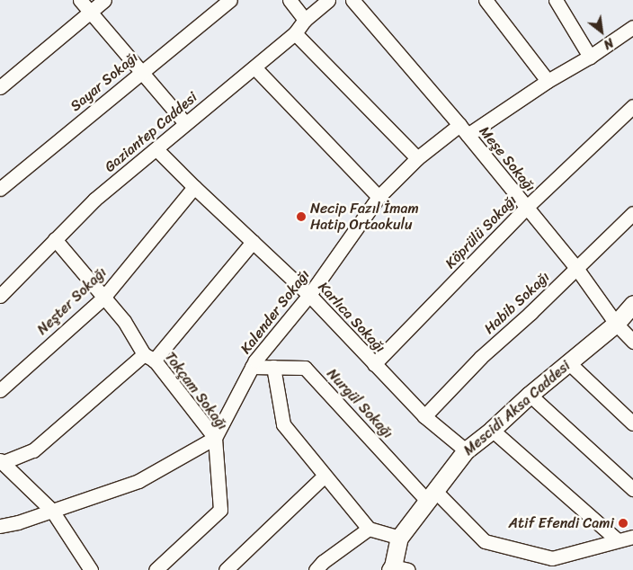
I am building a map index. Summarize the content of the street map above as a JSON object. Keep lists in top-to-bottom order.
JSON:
{
  "streets": {
    "street": [
      "Sayar Sokağı",
      "Gaziantep Caddesi",
      "Meşe Sokağı",
      "Köprülü Sokağı",
      "Neşter Sokağı",
      "Habib Sokağı",
      "Kalender Sokağı",
      "Karlıca Sokağı",
      "Tokçam Sokağı",
      "Nurgül Sokağı",
      "Mescidi Aksa Caddesi"
    ]
  },
  "crossings": [
    ["Gaziantep Caddesi", "Karlıca Sokağı"],
    ["Gaziantep Caddesi", "Tokçam Sokağı"],
    ["Meşe Sokağı", "Köprülü Sokağı"],
    ["Meşe Sokağı", "Habib Sokağı"],
    ["Meşe Sokağı", "Kalender Sokağı"],
    ["Meşe Sokağı", "Mescidi Aksa Caddesi"],
    ["Köprülü Sokağı", "Karlıca Sokağı"],
    ["Neşter Sokağı", "Karlıca Sokağı"],
    ["Neşter Sokağı", "Tokçam Sokağı"],
    ["Habib Sokağı", "Karlıca Sokağı"],
    ["Kalender Sokağı", "Karlıca Sokağı"],
    ["Kalender Sokağı", "Tokçam Sokağı"],
    ["Kalender Sokağı", "Nurgül Sokağı"],
    ["Karlıca Sokağı", "Mescidi Aksa Caddesi"],
    ["Nurgül Sokağı", "Mescidi Aksa Caddesi"]
  ],
  "places": ["Necip Fazıl İmam Hatip Ortaokulu", "Atif Efendi Cami"],
  "north": "bottom right"
}
